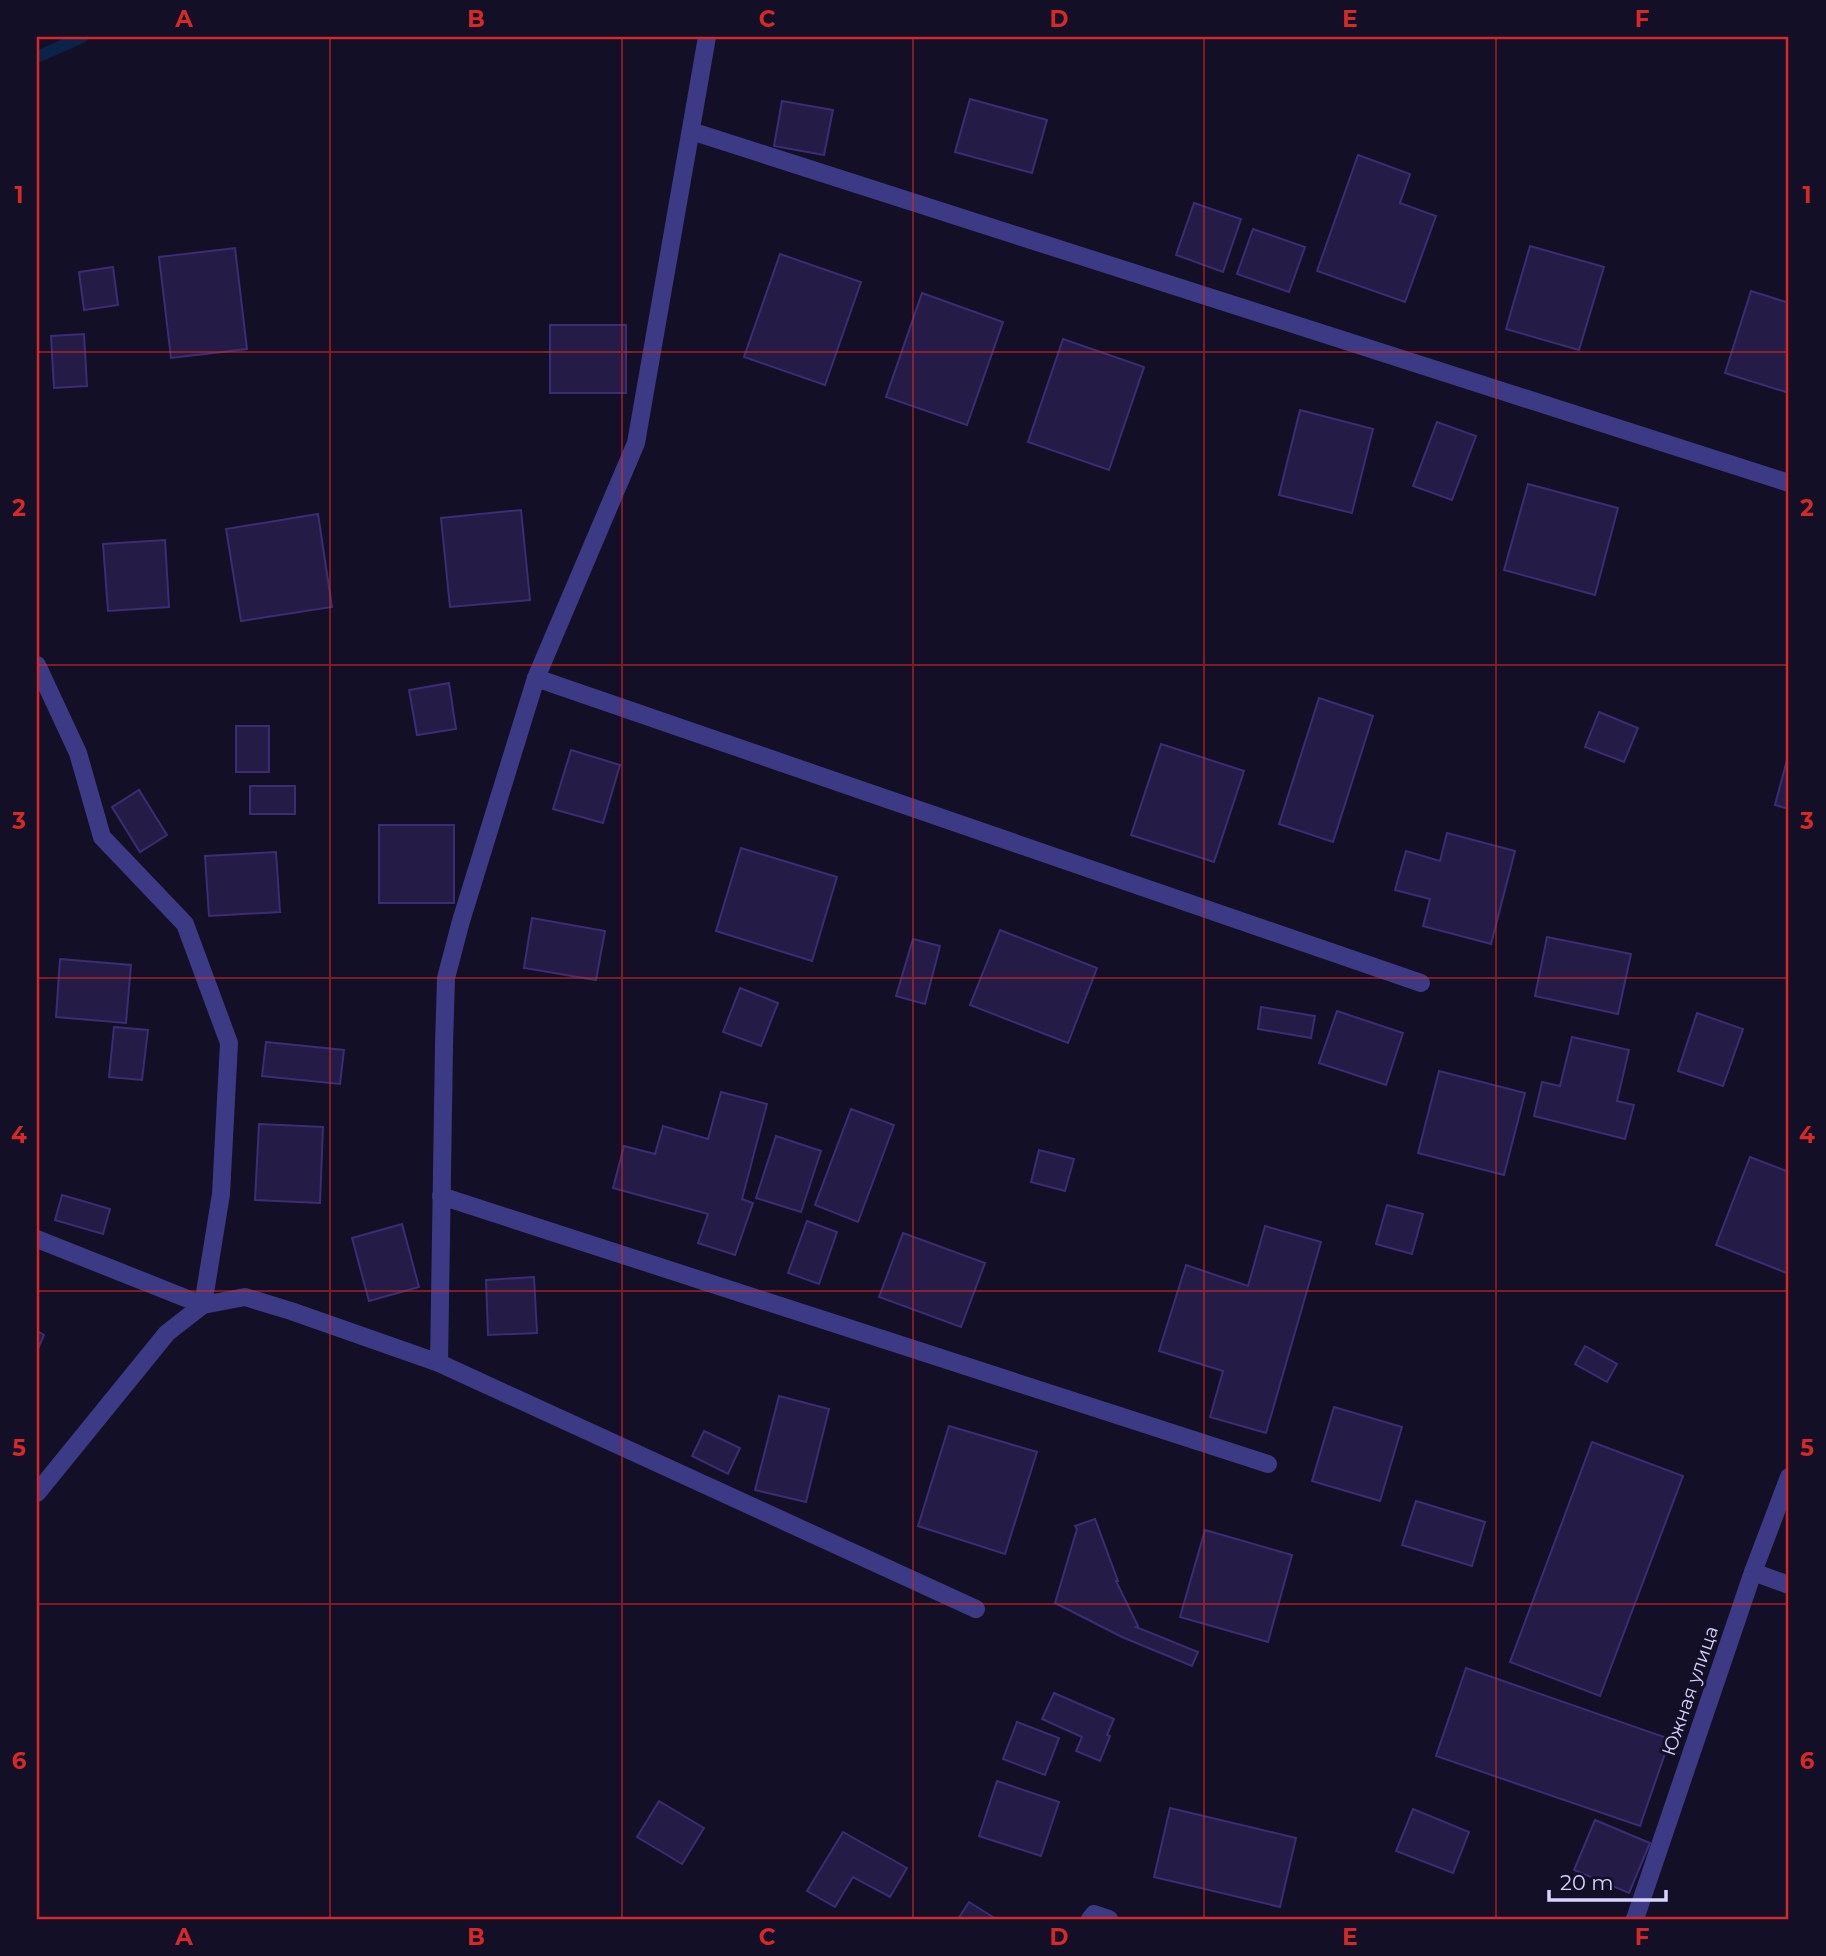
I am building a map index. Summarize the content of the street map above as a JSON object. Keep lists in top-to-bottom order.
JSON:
{
  "streets": {
    "street": ["Южная улица"]
  },
  "scale_bar": "20 m",
  "grid": {
    "columns": [
      "A",
      "B",
      "C",
      "D",
      "E",
      "F"
    ],
    "rows": [
      "1",
      "2",
      "3",
      "4",
      "5",
      "6"
    ]
  }
}
